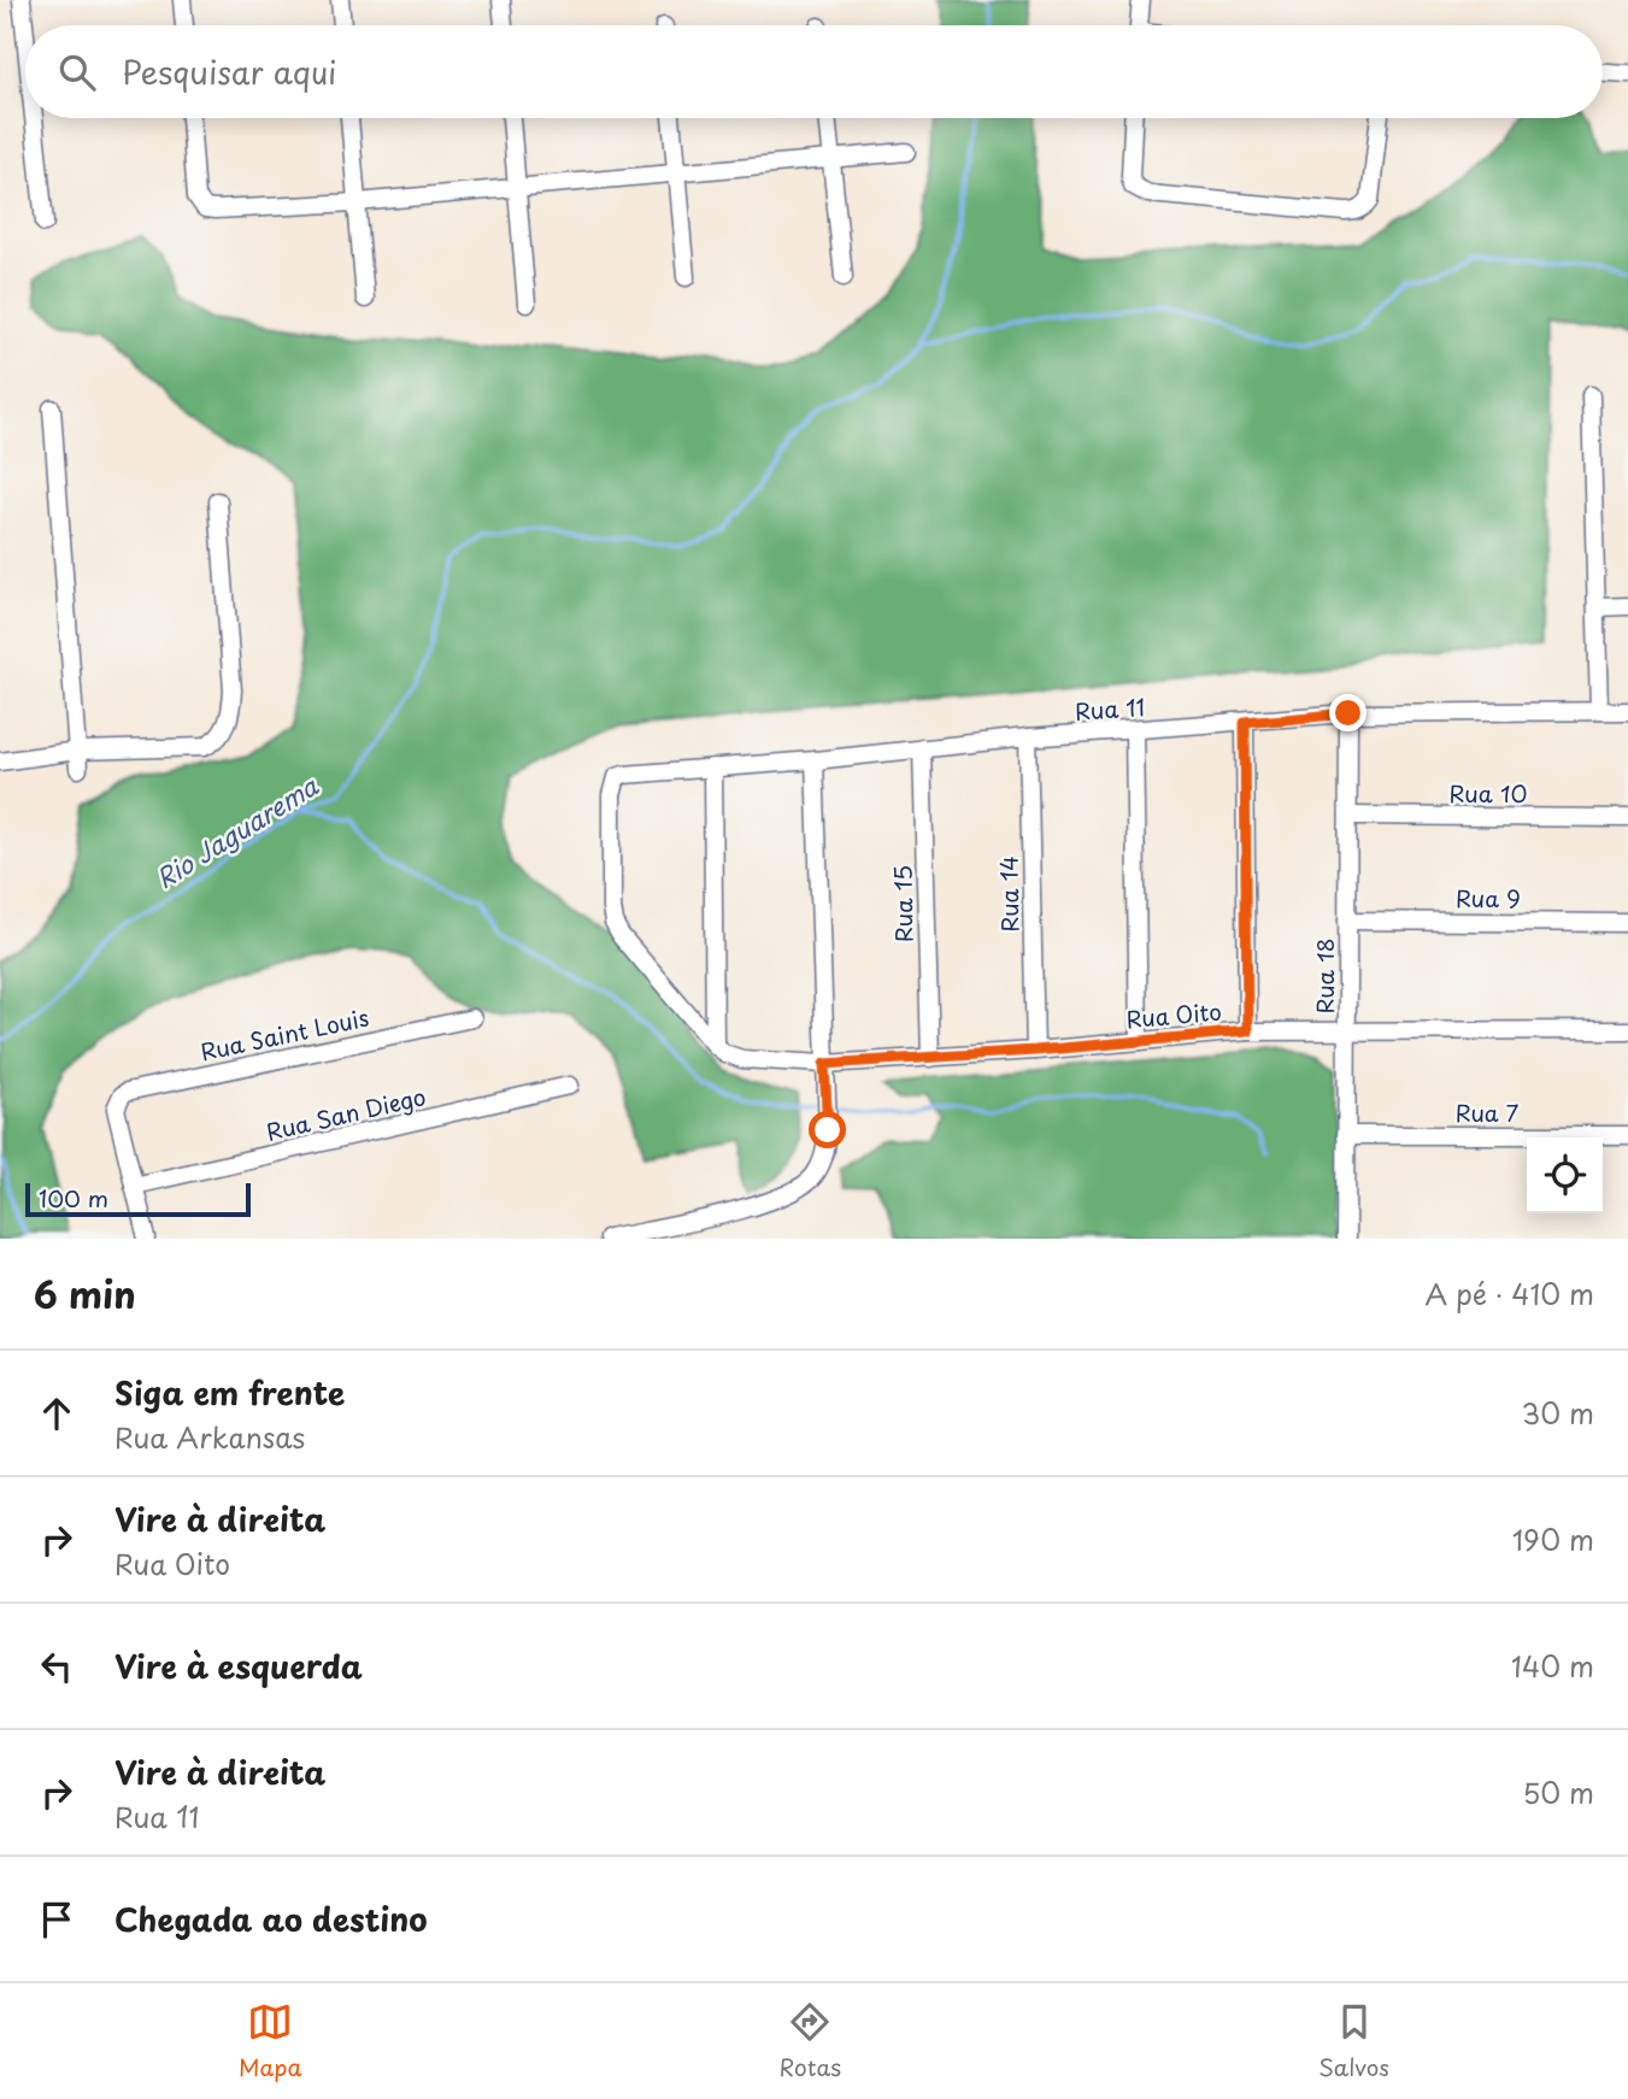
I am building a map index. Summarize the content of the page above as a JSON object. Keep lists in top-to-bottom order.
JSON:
{
  "streets": {
    "street": [
      "Rua 11",
      "Rua 10",
      "Rua 14",
      "Rua 9",
      "Rua 15",
      "Rua 18",
      "Rua Oito",
      "Rua Saint Louis",
      "Rua 7",
      "Rua San Diego"
    ]
  },
  "crossings": [
    ["Rua 11", "Rua 14"],
    ["Rua 11", "Rua 15"],
    ["Rua 11", "Rua 18"],
    ["Rua 11", "Rua Oito"],
    ["Rua 10", "Rua 18"],
    ["Rua 14", "Rua Oito"],
    ["Rua 9", "Rua 18"],
    ["Rua 15", "Rua Oito"],
    ["Rua 18", "Rua Oito"],
    ["Rua 18", "Rua 7"],
    ["Rua Saint Louis", "Rua San Diego"]
  ],
  "water": ["Rio Jaguarema"],
  "scale_bar": "100 m",
  "page": {
    "search": "Pesquisar aqui",
    "scale": "100 m",
    "heading": ["6 min", "A pé · 410 m"],
    "list": [
      ["Siga em frente", "Rua Arkansas", "30 m"],
      ["Vire à direita", "Rua Oito", "190 m"],
      ["Vire à esquerda", "140 m"],
      ["Vire à direita", "Rua 11", "50 m"],
      "Chegada ao destino"
    ],
    "nav": ["Mapa", "Rotas", "Salvos"]
  }
}
